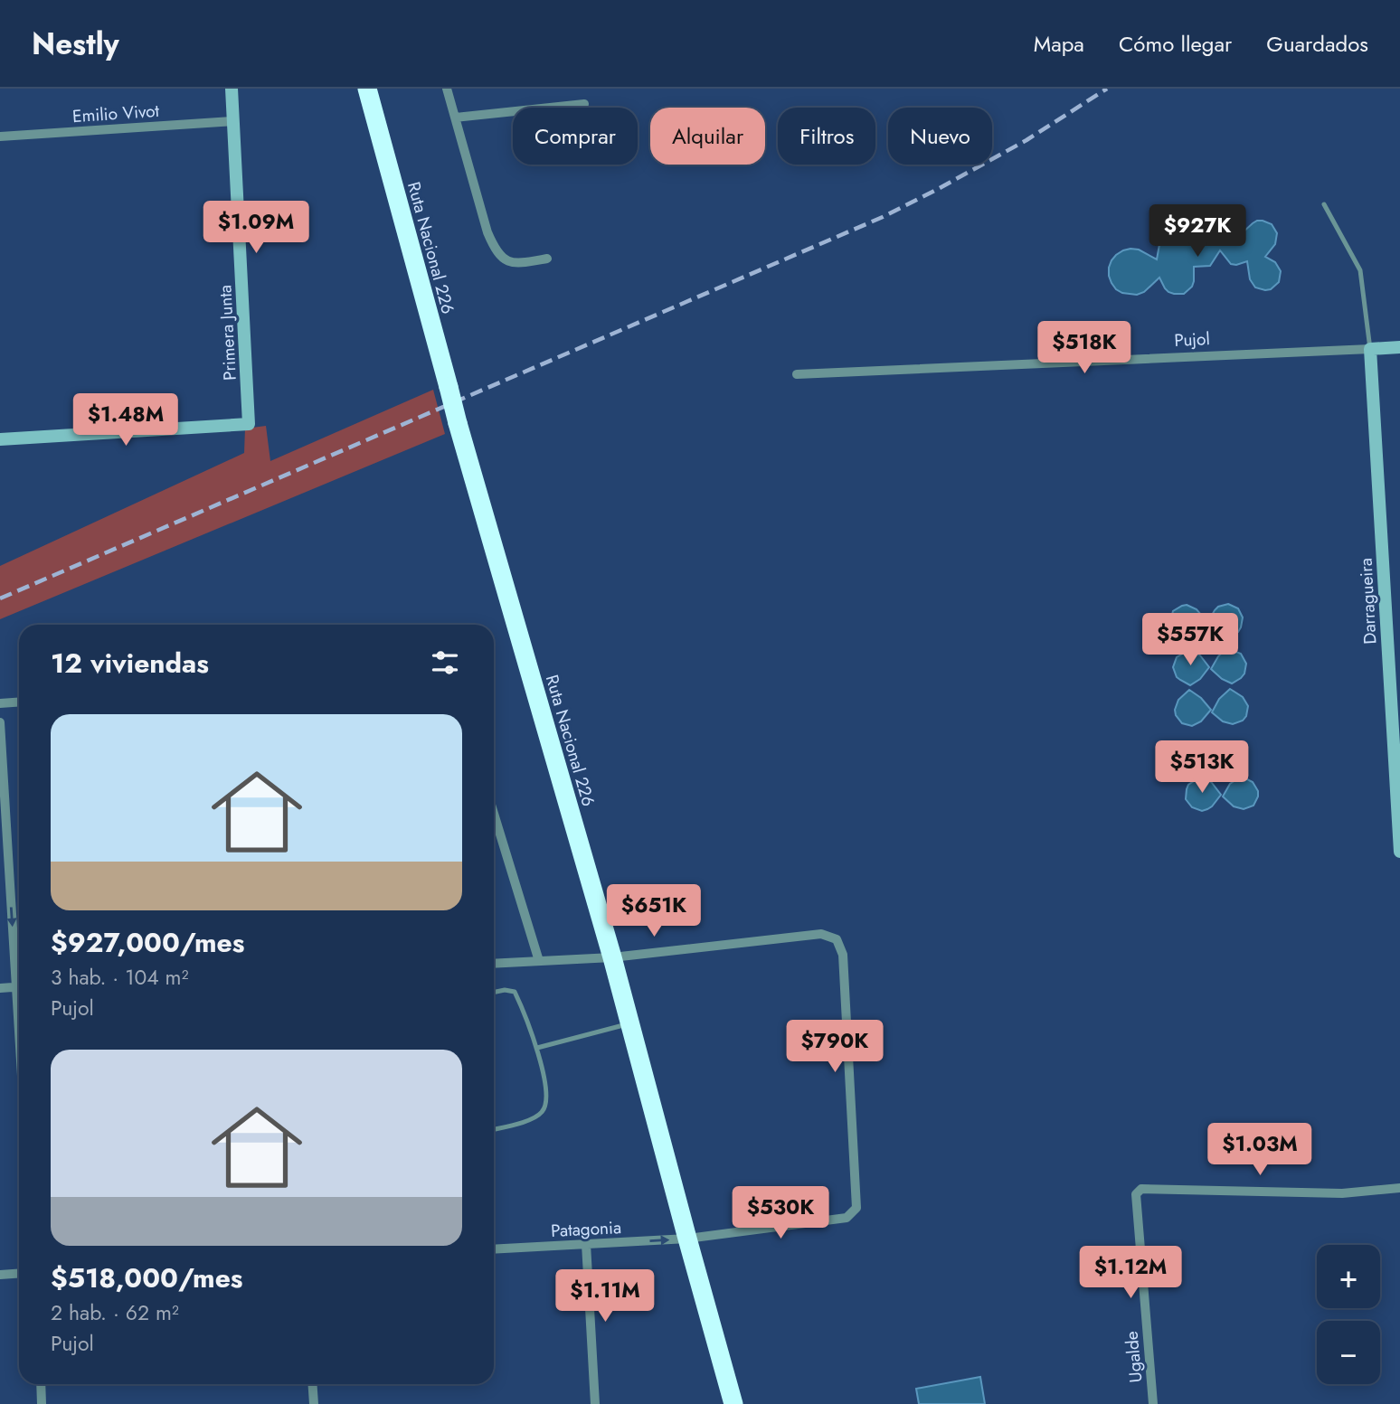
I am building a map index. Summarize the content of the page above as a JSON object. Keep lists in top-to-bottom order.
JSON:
{
  "streets": {
    "highway": ["Ruta Nacional 226"],
    "main road": ["Primera Junta", "Pujol", "Darragueira"],
    "street": ["Emilio Vivot", "Patagonia", "Ugalde"]
  },
  "crossings": [
    ["Emilio Vivot", "Primera Junta"],
    ["Ruta Nacional 226", "Patagonia"],
    ["Pujol", "Darragueira"]
  ],
  "page": {
    "header": "Nestly",
    "nav": ["Mapa", "Cómo llegar", "Guardados"],
    "chip": [
      "Comprar",
      "Alquilar",
      "Filtros",
      "Nuevo"
    ],
    "price": [
      "$1.09M",
      "$927K",
      "$518K",
      "$1.48M",
      "$557K",
      "$513K",
      "$651K",
      "$790K",
      "$1.03M",
      "$530K",
      "$1.12M",
      "$1.11M"
    ],
    "heading": "12 viviendas",
    "list": [
      {
        "name": "$927,000/mes",
        "note": "3 hab. · 104 m² · Pujol"
      },
      {
        "name": "$518,000/mes",
        "note": "2 hab. · 62 m² · Pujol"
      }
    ],
    "map_buttons": ["+", "−"]
  }
}
